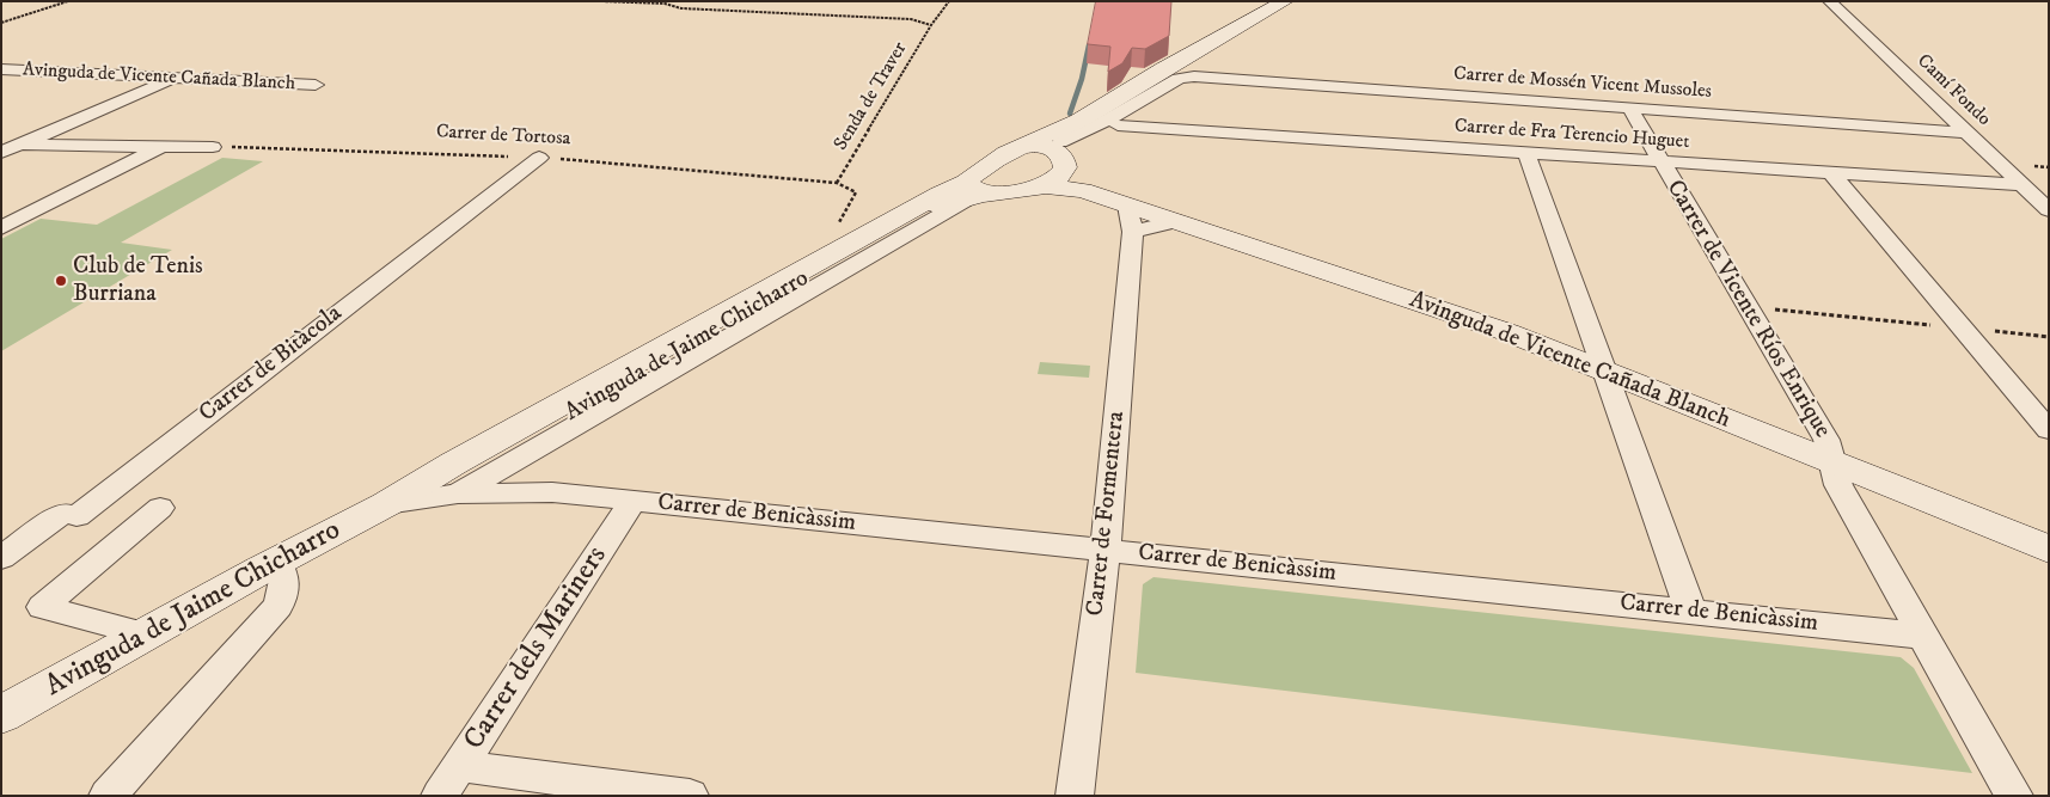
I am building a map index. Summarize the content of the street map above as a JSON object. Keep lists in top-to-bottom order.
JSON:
{
  "streets": {
    "street": [
      "Avinguda de Vicente Cañada Blanch",
      "Carrer de Mossén Vicent Mussoles",
      "Camí Fondo",
      "Carrer de Fra Terencio Huguet",
      "Carrer de Vicente Ríos Enrique",
      "Avinguda de Jaime Chicharro",
      "Carrer de Bitàcola",
      "Carrer de Benicàssim",
      "Carrer de Formentera",
      "Carrer dels Mariners"
    ],
    "path": ["Senda de Traver", "Carrer de Tortosa"]
  },
  "crossings": [
    ["Avinguda de Vicente Cañada Blanch", "Carrer de Vicente Ríos Enrique"],
    ["Avinguda de Vicente Cañada Blanch", "Avinguda de Jaime Chicharro"],
    ["Avinguda de Vicente Cañada Blanch", "Carrer de Formentera"],
    ["Carrer de Mossén Vicent Mussoles", "Camí Fondo"],
    ["Carrer de Mossén Vicent Mussoles", "Carrer de Vicente Ríos Enrique"],
    ["Camí Fondo", "Carrer de Fra Terencio Huguet"],
    ["Senda de Traver", "Carrer de Tortosa"],
    ["Carrer de Fra Terencio Huguet", "Carrer de Vicente Ríos Enrique"],
    ["Carrer de Tortosa", "Carrer de Bitàcola"],
    ["Carrer de Vicente Ríos Enrique", "Carrer de Benicàssim"],
    ["Carrer de Benicàssim", "Carrer de Formentera"],
    ["Carrer de Benicàssim", "Carrer dels Mariners"]
  ],
  "places": ["Club de Tenis Burriana"]
}
